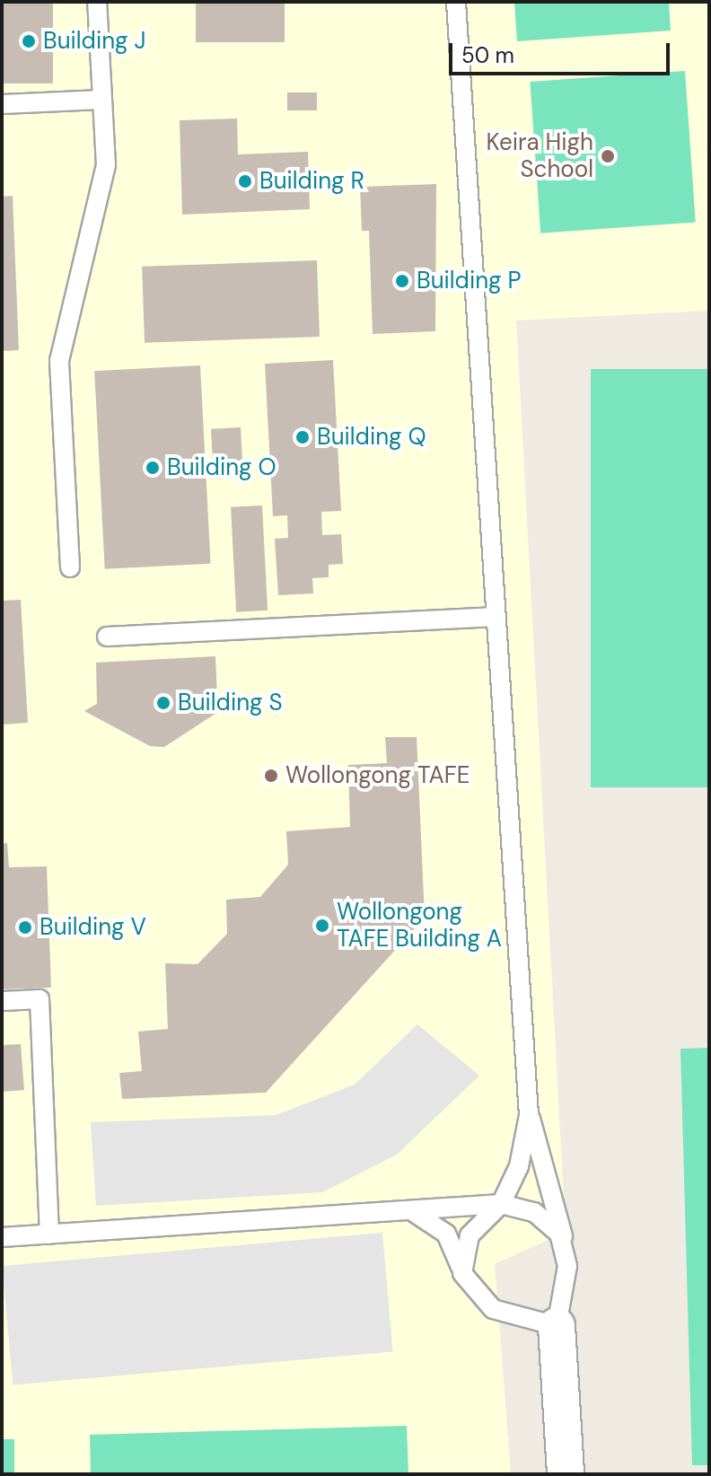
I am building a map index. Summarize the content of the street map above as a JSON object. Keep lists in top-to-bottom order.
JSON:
{
  "places": [
    "Building J",
    "Keira High School",
    "Building R",
    "Building P",
    "Building Q",
    "Building O",
    "Building S",
    "Wollongong TAFE",
    "Wollongong TAFE Building A",
    "Building V"
  ],
  "scale_bar": "50 m"
}
